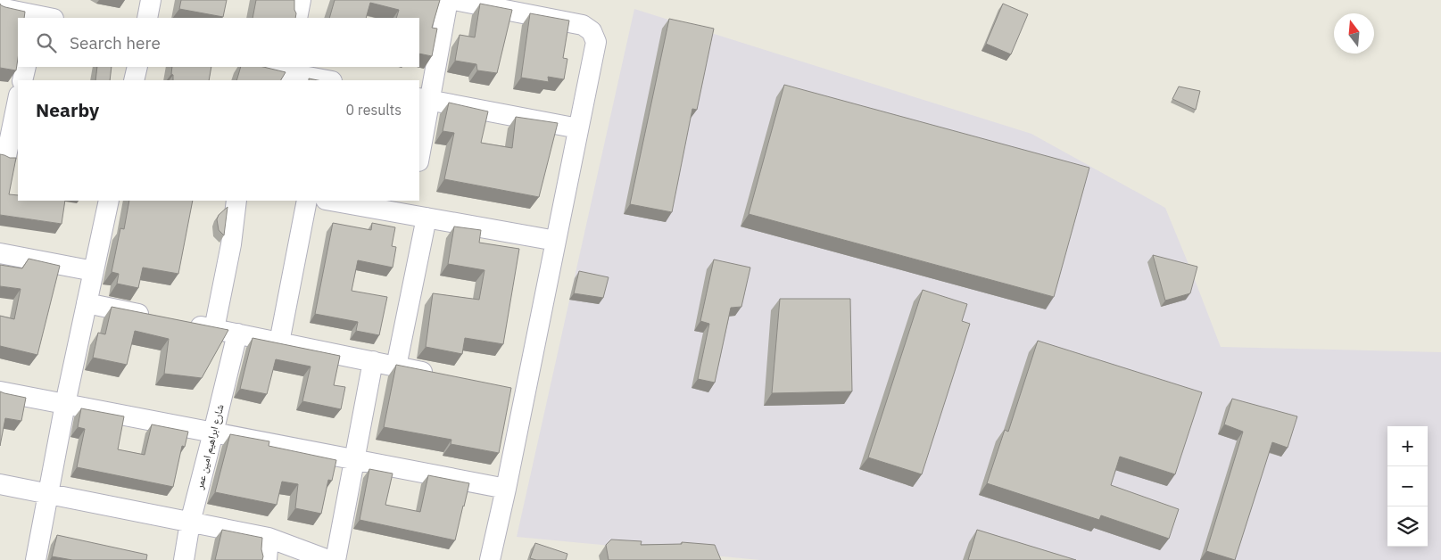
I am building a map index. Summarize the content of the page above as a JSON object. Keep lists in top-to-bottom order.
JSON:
{
  "streets": {
    "street": ["شارع ابراهيم امين عمر"]
  },
  "north": "top",
  "page": {
    "search": "Search here",
    "heading": ["Nearby", "0 results"],
    "map_buttons": ["+", "−"]
  }
}
